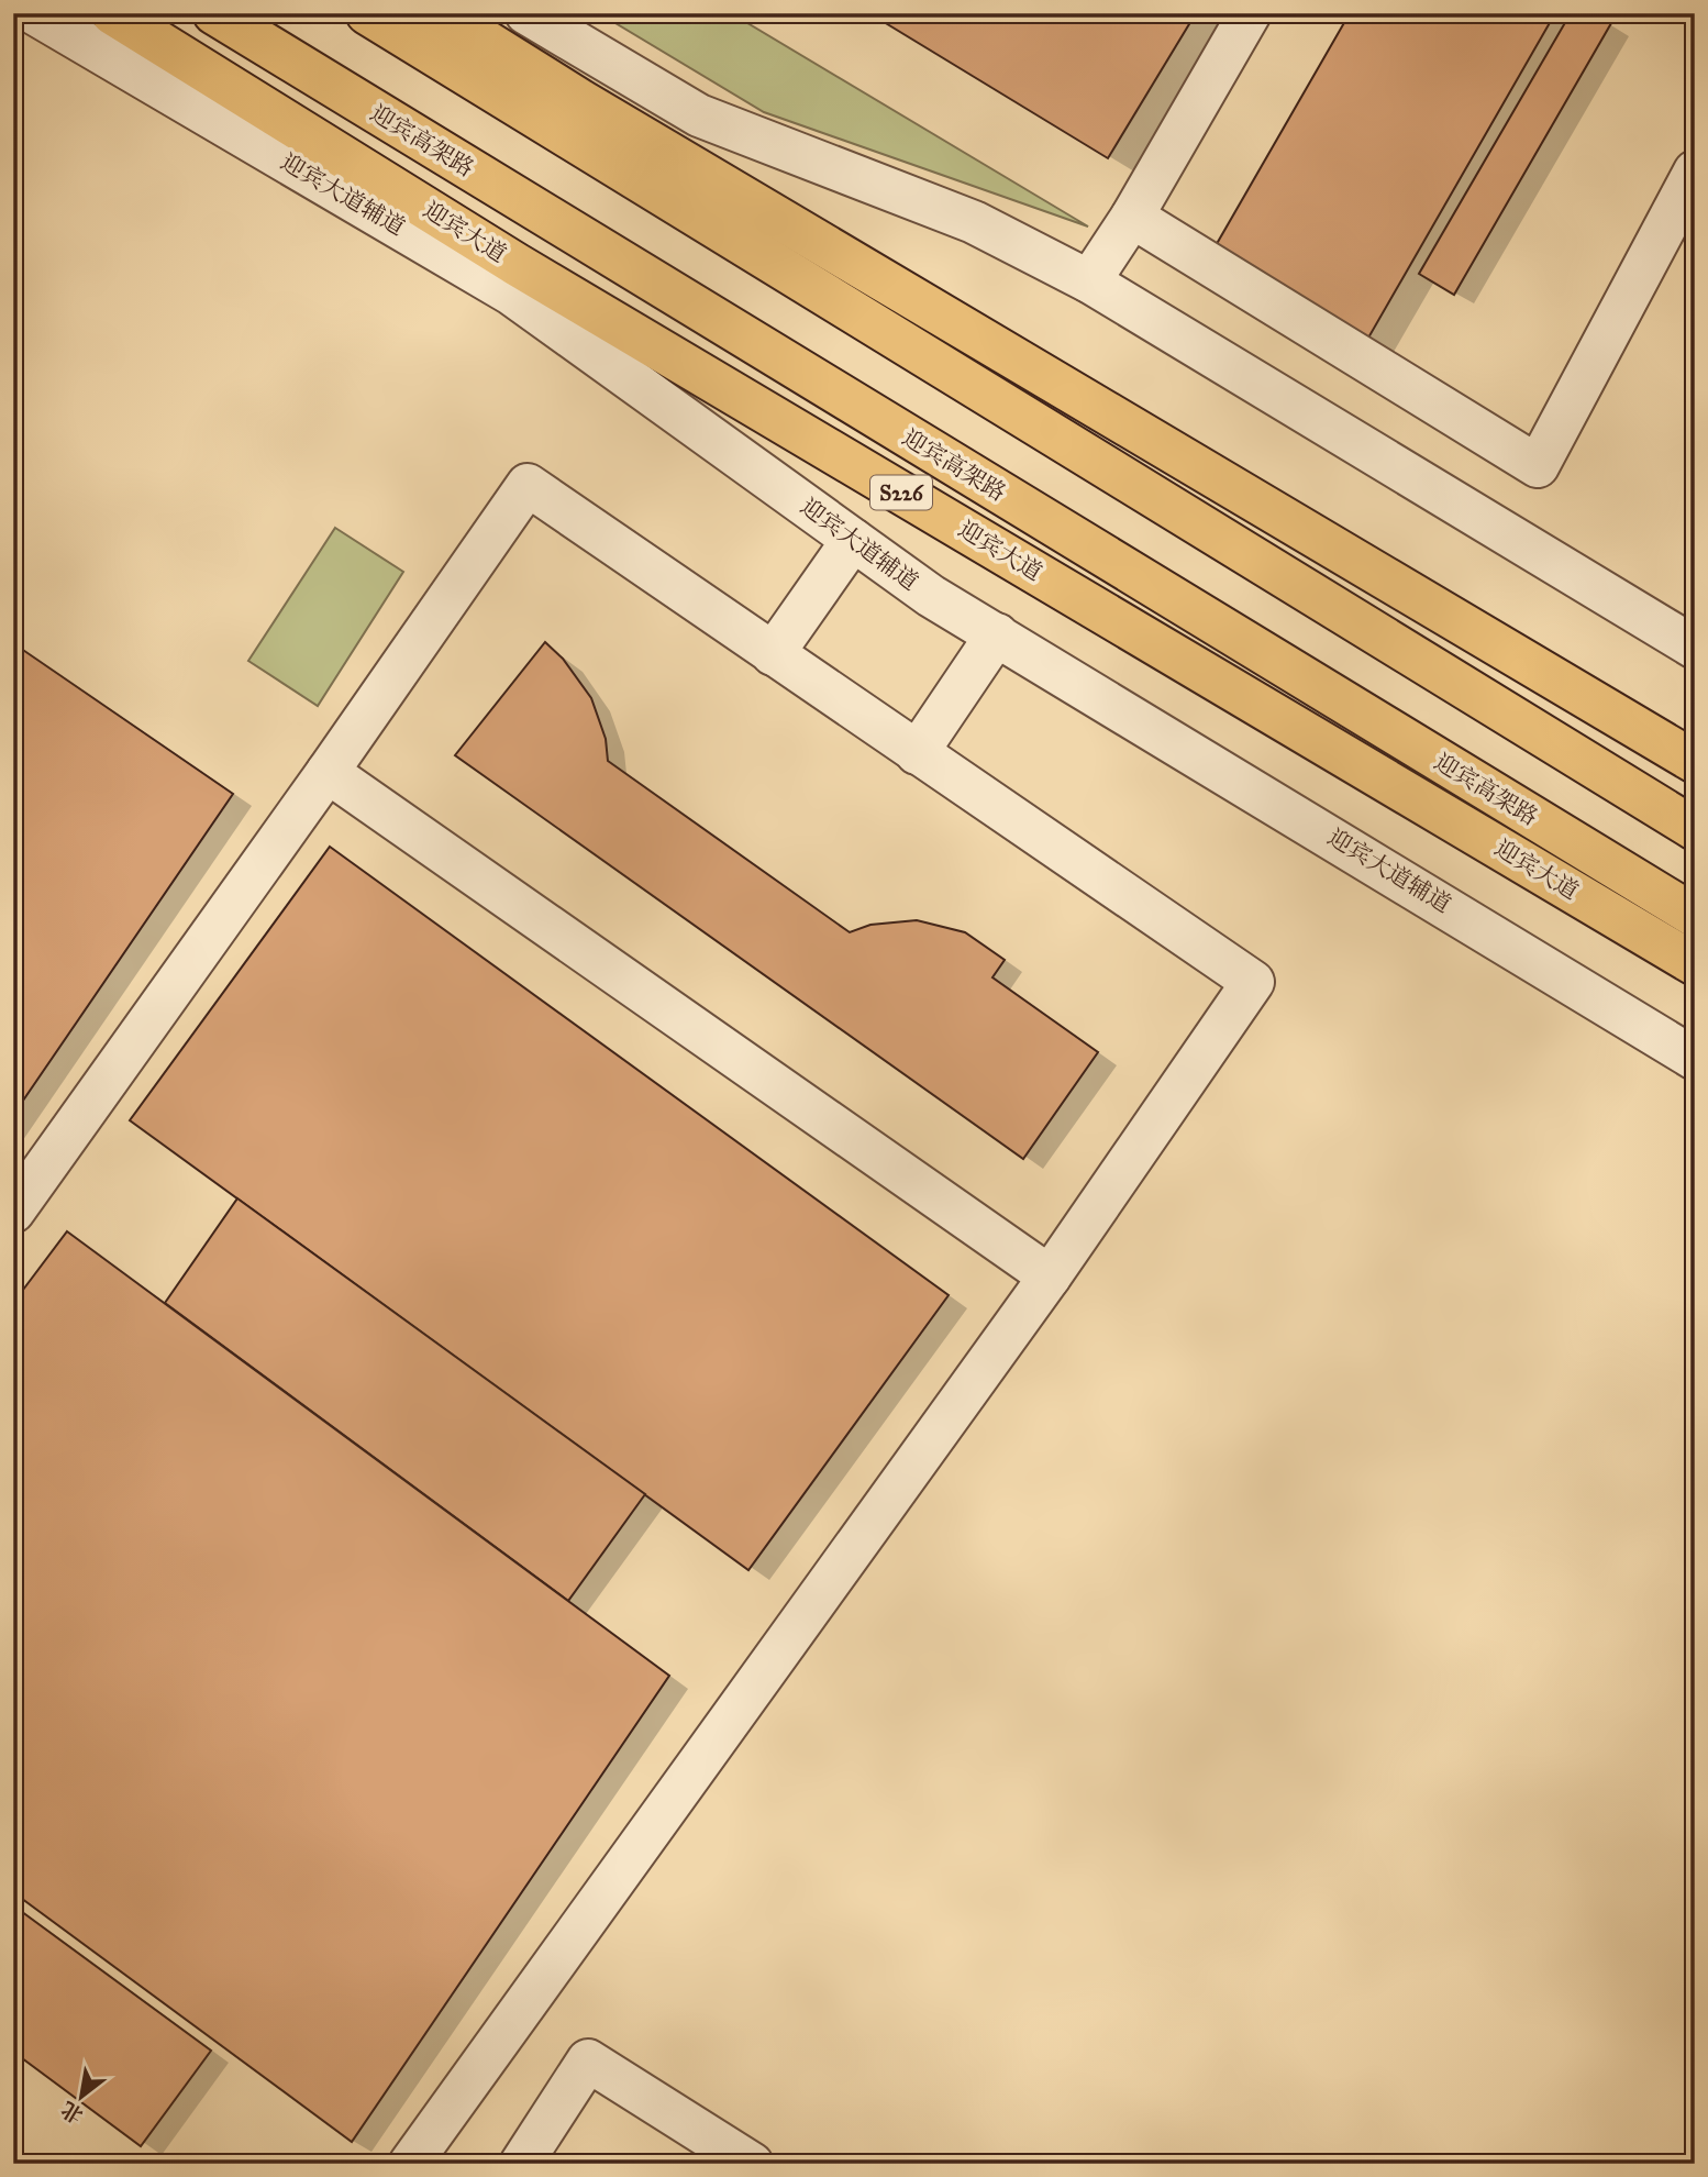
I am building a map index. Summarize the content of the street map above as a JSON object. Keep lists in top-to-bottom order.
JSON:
{
  "streets": {
    "main road": ["迎宾高架路", "迎宾大道", "S226"],
    "street": ["迎宾大道辅道"]
  },
  "north": "bottom left"
}
